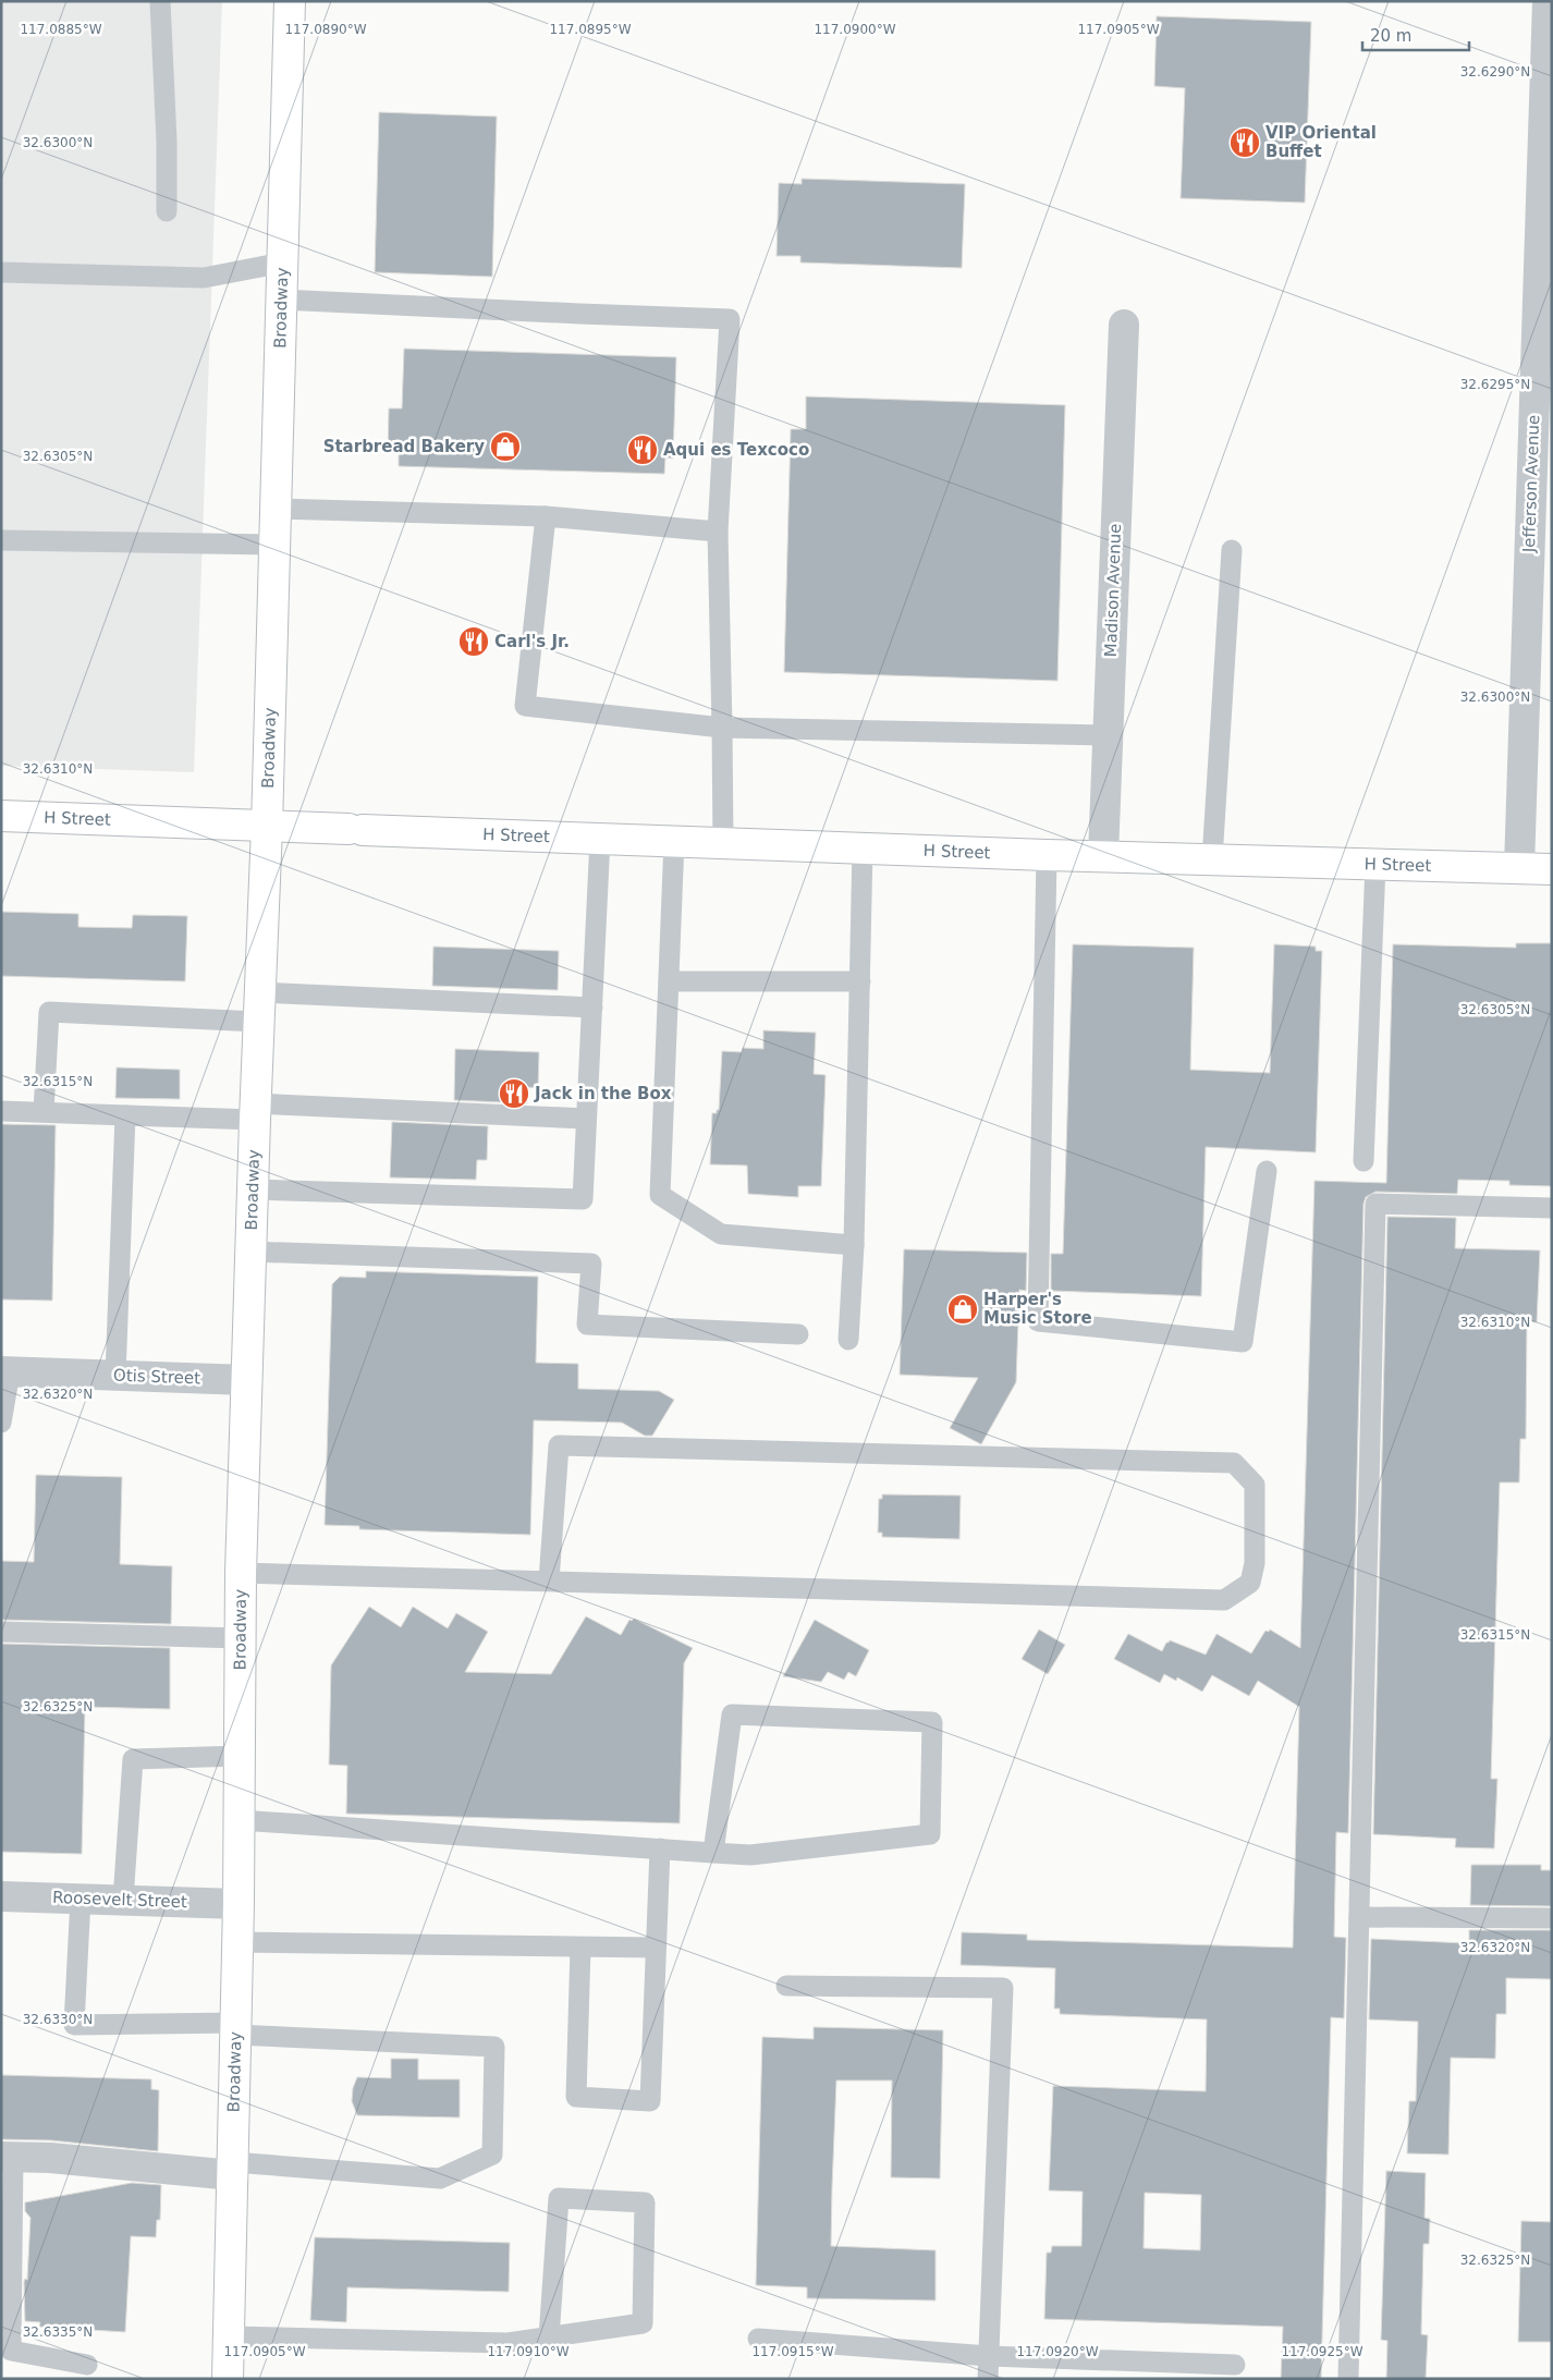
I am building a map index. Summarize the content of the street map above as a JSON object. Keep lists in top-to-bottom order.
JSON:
{
  "streets": {
    "main road": ["Broadway", "H Street"],
    "street": [
      "Jefferson Avenue",
      "Madison Avenue",
      "Otis Street",
      "Roosevelt Street"
    ]
  },
  "crossings": [
    ["Broadway", "H Street"],
    ["Broadway", "Otis Street"],
    ["Broadway", "Roosevelt Street"],
    ["Jefferson Avenue", "H Street"],
    ["Madison Avenue", "H Street"]
  ],
  "places": {
    "restaurant": [
      "VIP Oriental Buffet",
      "Aqui es Texcoco",
      "Carl's Jr.",
      "Jack in the Box"
    ],
    "shop": ["Starbread Bakery", "Harper's Music Store"]
  },
  "scale_bar": "20 m",
  "coordinates": [
    "117.0905°W",
    "117.0885°W",
    "117.0890°W",
    "117.0895°W",
    "117.0900°W",
    "32.6290°N",
    "32.6300°N",
    "32.6295°N",
    "32.6305°N",
    "32.6310°N",
    "32.6315°N",
    "32.6320°N",
    "32.6325°N",
    "32.6330°N",
    "32.6335°N",
    "117.0910°W",
    "117.0915°W",
    "117.0920°W",
    "117.0925°W"
  ]
}
